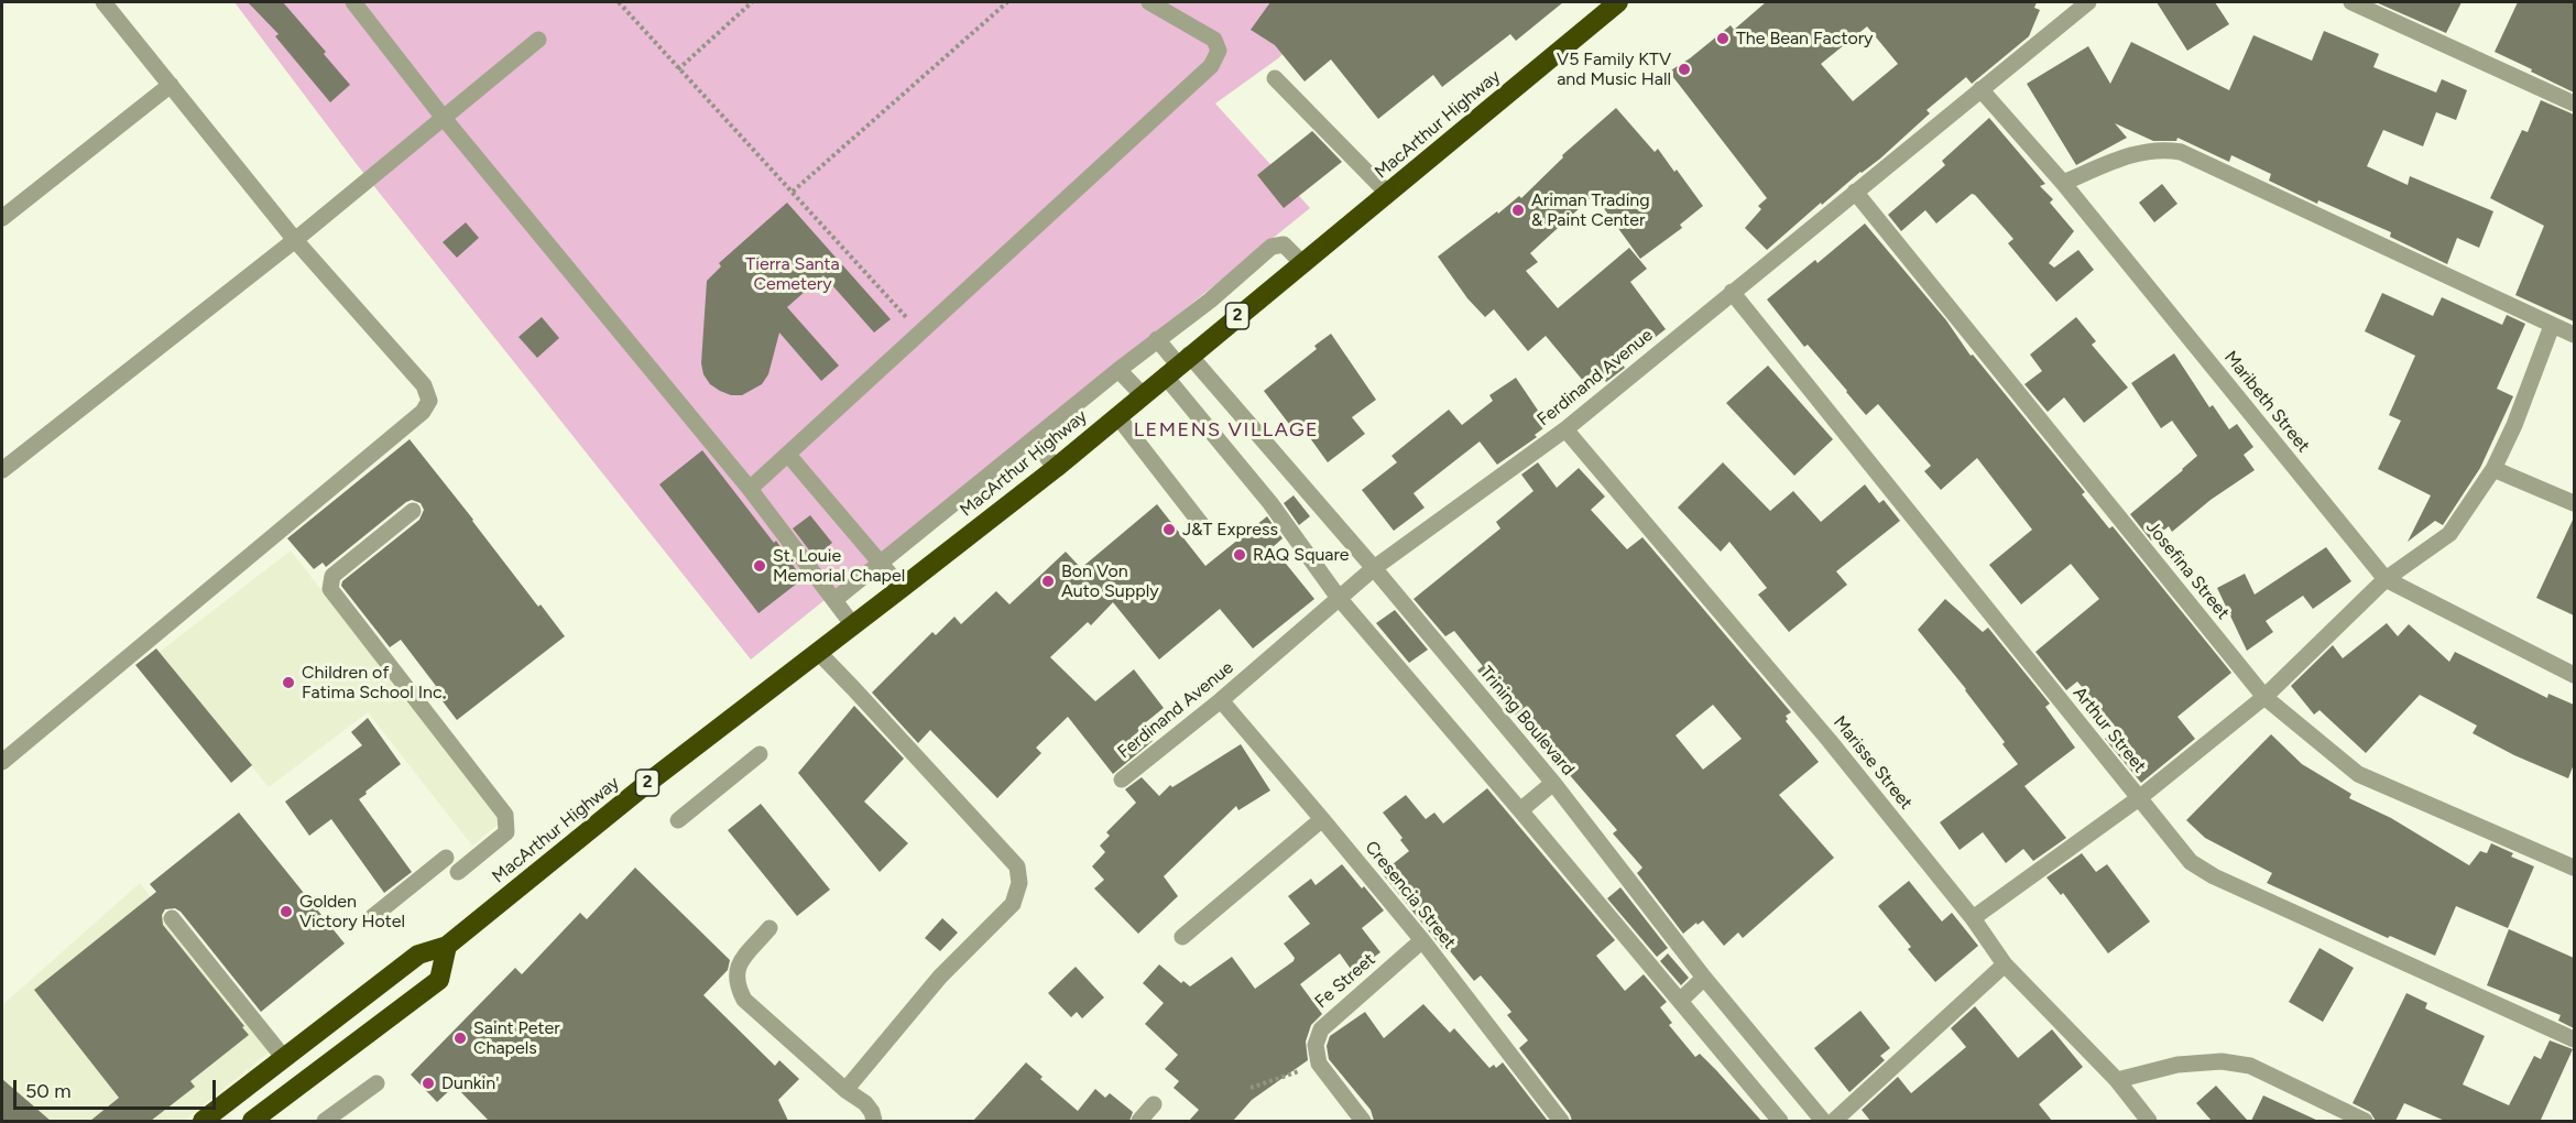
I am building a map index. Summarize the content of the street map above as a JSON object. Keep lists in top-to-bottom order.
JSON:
{
  "streets": {
    "highway": ["MacArthur Highway", "2"],
    "street": [
      "Ferdinand Avenue",
      "Maribeth Street",
      "Josefina Street",
      "Trining Boulevard",
      "Arthur Street",
      "Marisse Street",
      "Cresencia Street",
      "Fe Street"
    ]
  },
  "crossings": [
    ["MacArthur Highway", "Trining Boulevard"],
    ["Ferdinand Avenue", "Maribeth Street"],
    ["Ferdinand Avenue", "Josefina Street"],
    ["Ferdinand Avenue", "Trining Boulevard"],
    ["Ferdinand Avenue", "Arthur Street"],
    ["Ferdinand Avenue", "Marisse Street"],
    ["Ferdinand Avenue", "Cresencia Street"],
    ["Cresencia Street", "Fe Street"]
  ],
  "districts": ["LEMENS VILLAGE"],
  "parks": ["Tierra Santa Cemetery"],
  "places": [
    "The Bean Factory",
    "V5 Family KTV and Music Hall",
    "Ariman Trading & Paint Center",
    "J&T Express",
    "RAQ Square",
    "St. Louie Memorial Chapel",
    "Bon Von Auto Supply",
    "Children of Fatima School Inc.",
    "Golden Victory Hotel",
    "Saint Peter Chapels",
    "Dunkin'"
  ],
  "scale_bar": "50 m"
}
